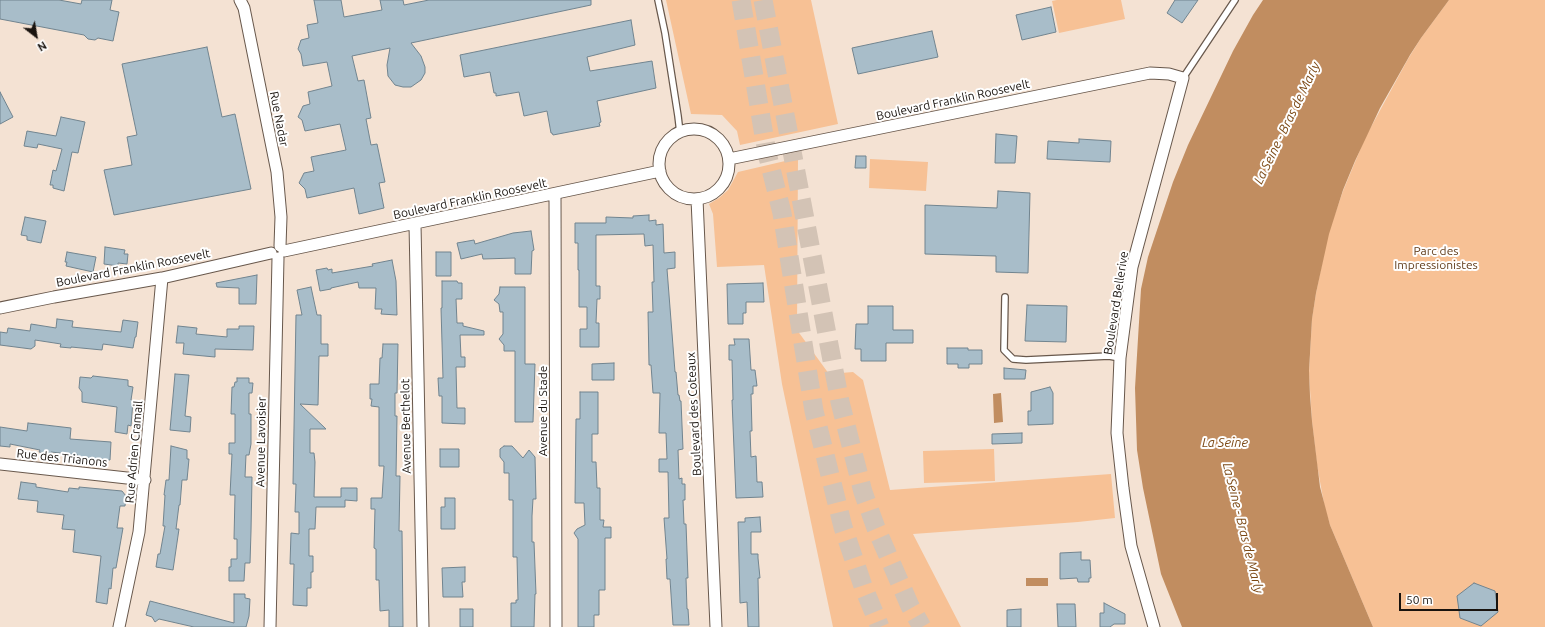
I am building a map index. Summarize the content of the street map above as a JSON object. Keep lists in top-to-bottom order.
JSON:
{
  "streets": {
    "street": [
      "Boulevard Franklin Roosevelt",
      "Rue Nadar",
      "Boulevard Bellerive",
      "Avenue du Stade",
      "Boulevard des Coteaux",
      "Avenue Berthelot",
      "Avenue Lavoisier",
      "Rue Adrien Cramail",
      "Rue des Trianons"
    ]
  },
  "crossings": [
    ["Boulevard Franklin Roosevelt", "Rue Nadar"],
    ["Boulevard Franklin Roosevelt", "Boulevard Bellerive"],
    ["Boulevard Franklin Roosevelt", "Avenue du Stade"],
    ["Boulevard Franklin Roosevelt", "Boulevard des Coteaux"],
    ["Boulevard Franklin Roosevelt", "Avenue Berthelot"],
    ["Boulevard Franklin Roosevelt", "Avenue Lavoisier"],
    ["Boulevard Franklin Roosevelt", "Rue Adrien Cramail"],
    ["Rue Nadar", "Avenue Lavoisier"],
    ["Rue Adrien Cramail", "Rue des Trianons"]
  ],
  "water": ["La Seine - Bras de Marly", "La Seine"],
  "parks": ["Parc des Impressionistes"],
  "scale_bar": "50 m",
  "north": "bottom right"
}
